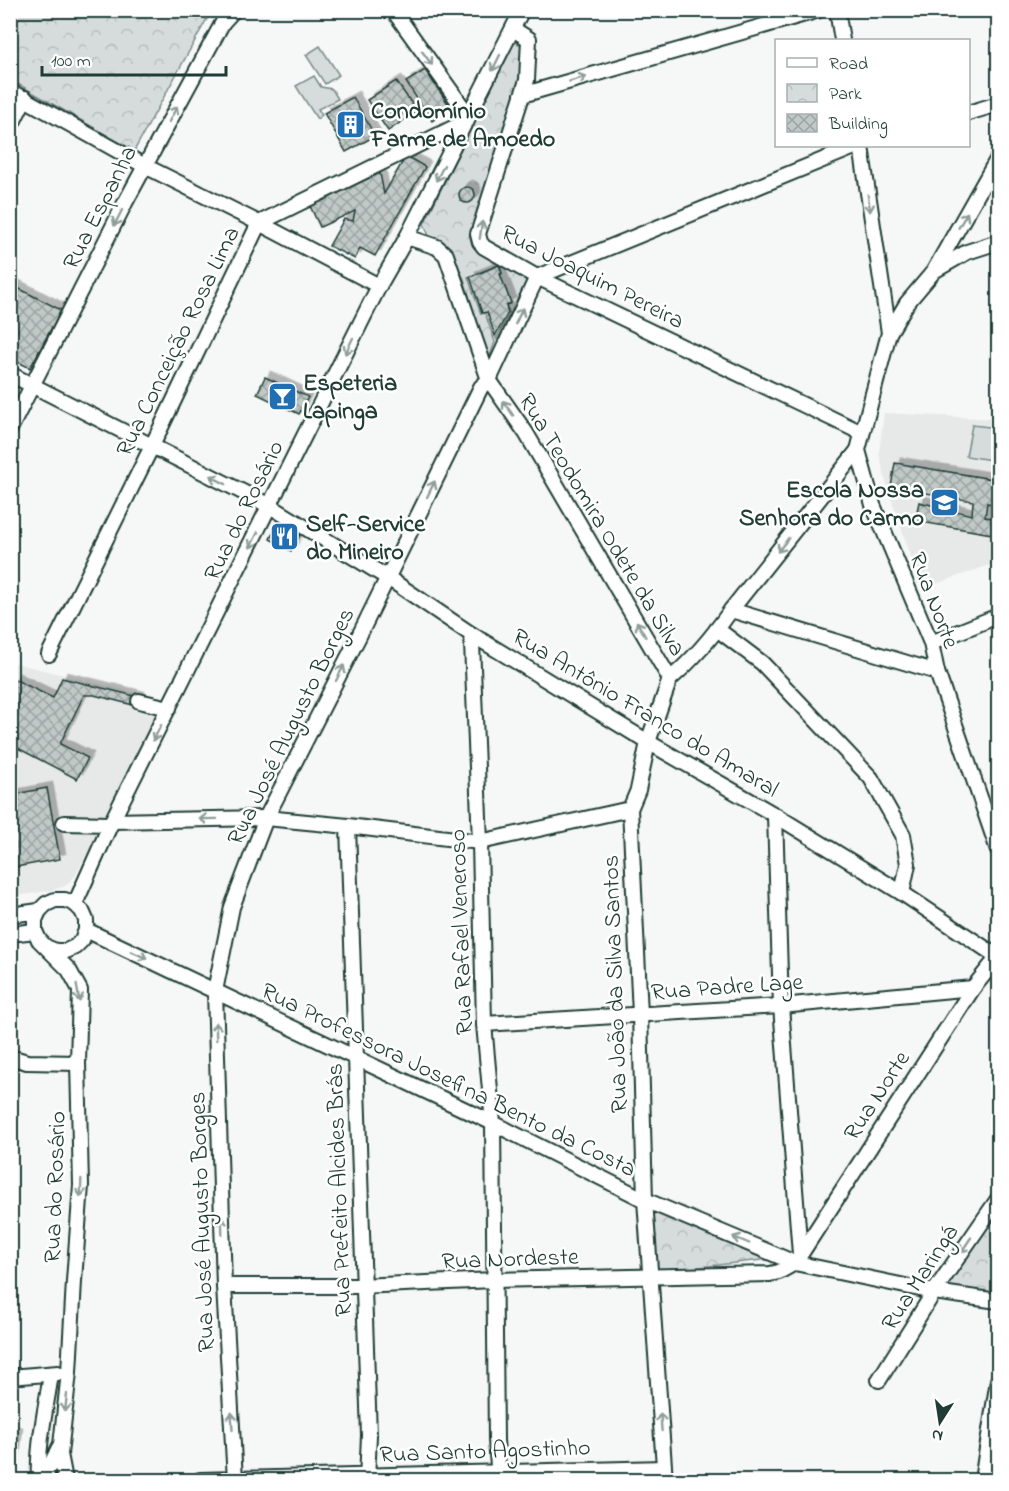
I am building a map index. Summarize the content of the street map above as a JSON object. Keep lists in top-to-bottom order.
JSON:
{
  "streets": {
    "street": [
      "Rua Espanha",
      "Rua Joaquim Pereira",
      "Rua Conceição Rosa Lima",
      "Rua do Rosário",
      "Rua Teodomira Odete da Silva",
      "Rua Norte",
      "Rua Antônio Franco do Amaral",
      "Rua José Augusto Borges",
      "Rua Rafael Veneroso",
      "Rua João da Silva Santos",
      "Rua Padre Lage",
      "Rua Professora Josefina Bento da Costa",
      "Rua Prefeito Alcides Brás",
      "Rua Nordeste",
      "Rua Maringá",
      "Rua Santo Agostinho"
    ]
  },
  "crossings": [
    ["Rua Espanha", "Rua Antônio Franco do Amaral"],
    ["Rua Joaquim Pereira", "Rua do Rosário"],
    ["Rua Joaquim Pereira", "Rua Norte"],
    ["Rua Joaquim Pereira", "Rua José Augusto Borges"],
    ["Rua Conceição Rosa Lima", "Rua do Rosário"],
    ["Rua Conceição Rosa Lima", "Rua Antônio Franco do Amaral"],
    ["Rua do Rosário", "Rua Teodomira Odete da Silva"],
    ["Rua do Rosário", "Rua Antônio Franco do Amaral"],
    ["Rua do Rosário", "Rua Professora Josefina Bento da Costa"],
    ["Rua Teodomira Odete da Silva", "Rua Antônio Franco do Amaral"],
    ["Rua Teodomira Odete da Silva", "Rua José Augusto Borges"],
    ["Rua Teodomira Odete da Silva", "Rua João da Silva Santos"],
    ["Rua Norte", "Rua Antônio Franco do Amaral"],
    ["Rua Norte", "Rua Padre Lage"],
    ["Rua Norte", "Rua Professora Josefina Bento da Costa"],
    ["Rua Norte", "Rua Nordeste"],
    ["Rua Antônio Franco do Amaral", "Rua José Augusto Borges"],
    ["Rua Antônio Franco do Amaral", "Rua Rafael Veneroso"],
    ["Rua José Augusto Borges", "Rua Professora Josefina Bento da Costa"],
    ["Rua José Augusto Borges", "Rua Nordeste"],
    ["Rua José Augusto Borges", "Rua Santo Agostinho"],
    ["Rua Rafael Veneroso", "Rua Padre Lage"],
    ["Rua Rafael Veneroso", "Rua Professora Josefina Bento da Costa"],
    ["Rua Rafael Veneroso", "Rua Nordeste"],
    ["Rua Rafael Veneroso", "Rua Santo Agostinho"],
    ["Rua João da Silva Santos", "Rua Padre Lage"],
    ["Rua João da Silva Santos", "Rua Professora Josefina Bento da Costa"],
    ["Rua João da Silva Santos", "Rua Nordeste"],
    ["Rua João da Silva Santos", "Rua Santo Agostinho"],
    ["Rua Professora Josefina Bento da Costa", "Rua Prefeito Alcides Brás"],
    ["Rua Professora Josefina Bento da Costa", "Rua Nordeste"],
    ["Rua Professora Josefina Bento da Costa", "Rua Maringá"],
    ["Rua Prefeito Alcides Brás", "Rua Nordeste"],
    ["Rua Prefeito Alcides Brás", "Rua Santo Agostinho"]
  ],
  "one_way": [
    "Rua do Rosário",
    "Rua Teodomira Odete da Silva",
    "Rua José Augusto Borges",
    "Rua Maringá"
  ],
  "places": {
    "building": ["Condomínio Farme de Amoedo"],
    "bar": ["Espeteria Lapinga"],
    "school or university": ["Escola Nossa Senhora do Carmo"],
    "restaurant": ["Self-Service do Mineiro"]
  },
  "legend": ["Road", "Park", "Building"],
  "scale_bar": "100 m",
  "north": "bottom"
}
